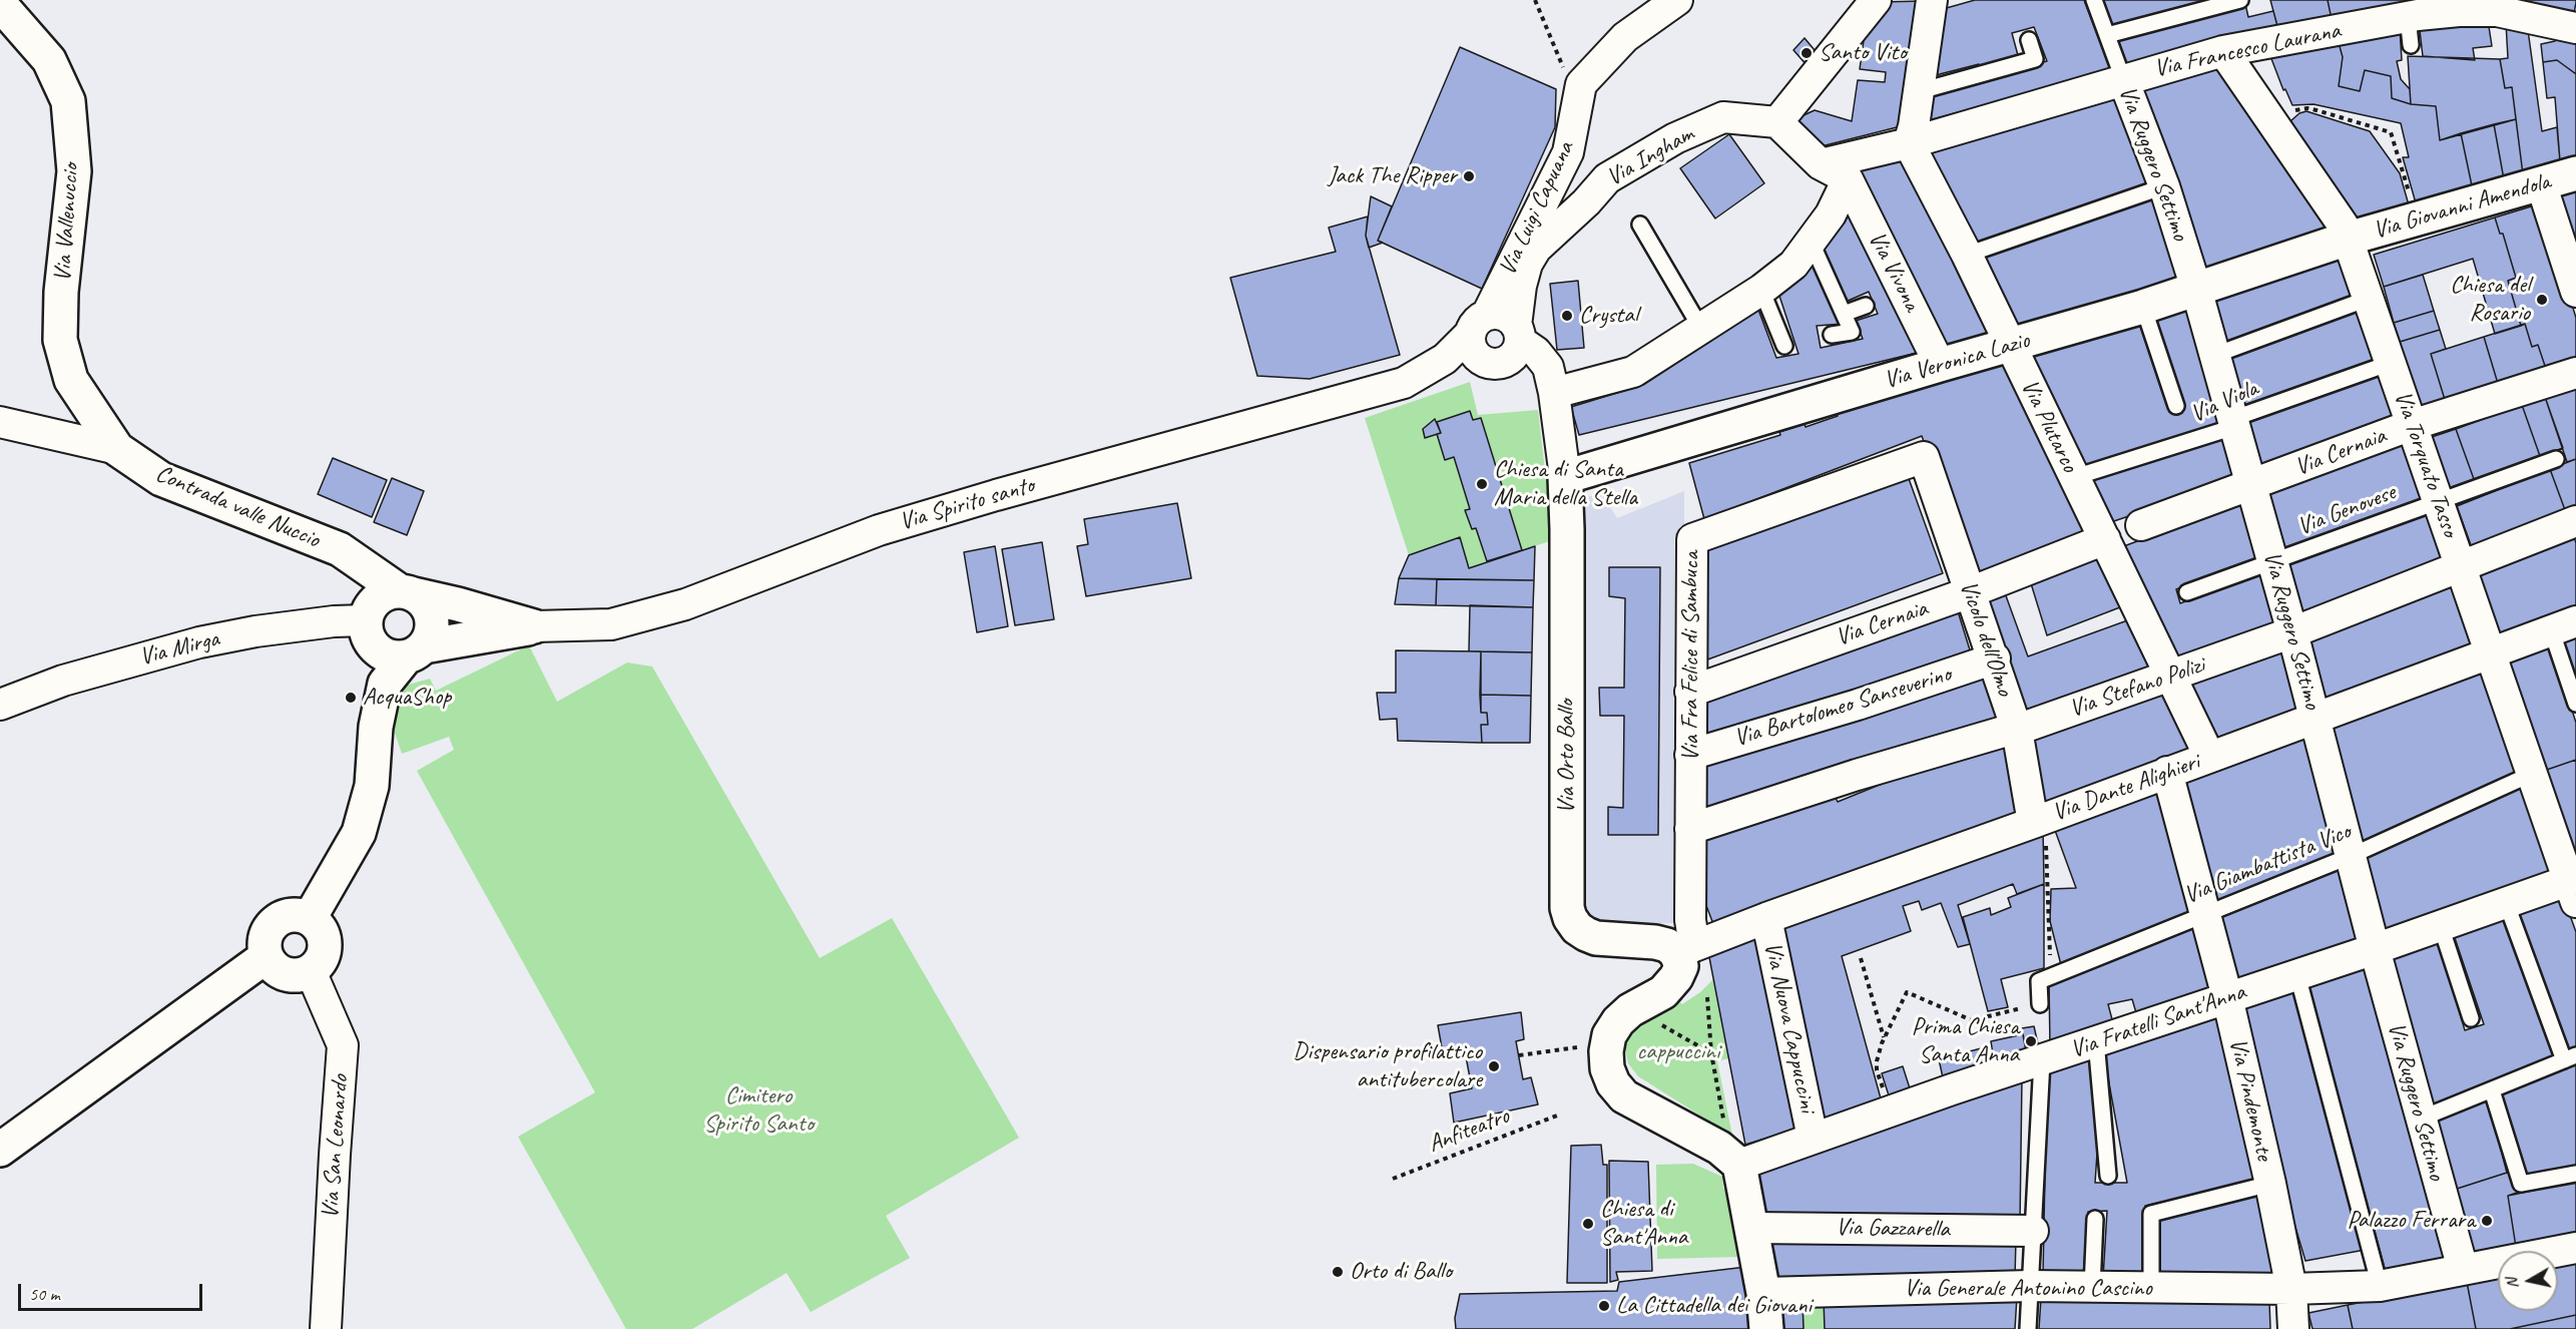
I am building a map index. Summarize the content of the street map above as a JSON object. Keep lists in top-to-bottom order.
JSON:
{
  "streets": {
    "street": [
      "Via Francesco Laurana",
      "Via Ingham",
      "Via Ruggero Settimo",
      "Via Giovanni Amendola",
      "Via Luigi Capuana",
      "Via Vallenuccio",
      "Via Vivona",
      "Via Veronica Lazio",
      "Via Plutarco",
      "Via Cernaia",
      "Via Torquato Tasso",
      "Via Spirito santo",
      "Contrada valle Nuccio",
      "Vicolo dell'Olmo",
      "Via Mirga",
      "Via Fra Felice di Sambuca",
      "Via Stefano Polizi",
      "Via Bartolomeo Sanseverino",
      "Via Orto Ballo",
      "Via Dante Alighieri",
      "Via Fratelli Sant'Anna",
      "Via Nuova Cappuccini",
      "Via Pindemonte",
      "Via San Leonardo",
      "Via Gazzarella",
      "Via Generale Antonino Cascino"
    ],
    "lane": ["Via Viola", "Via Genovese", "Via Giambattista Vico"],
    "path": ["Anfiteatro"]
  },
  "crossings": [
    ["Via Francesco Laurana", "Via Ruggero Settimo"],
    ["Via Francesco Laurana", "Via Plutarco"],
    ["Via Francesco Laurana", "Via Torquato Tasso"],
    ["Via Ingham", "Via Luigi Capuana"],
    ["Via Ruggero Settimo", "Via Veronica Lazio"],
    ["Via Ruggero Settimo", "Via Viola"],
    ["Via Ruggero Settimo", "Via Cernaia"],
    ["Via Ruggero Settimo", "Via Genovese"],
    ["Via Ruggero Settimo", "Via Stefano Polizi"],
    ["Via Ruggero Settimo", "Via Dante Alighieri"],
    ["Via Ruggero Settimo", "Via Giambattista Vico"],
    ["Via Ruggero Settimo", "Via Fratelli Sant'Anna"],
    ["Via Ruggero Settimo", "Via Generale Antonino Cascino"],
    ["Via Giovanni Amendola", "Via Veronica Lazio"],
    ["Via Giovanni Amendola", "Via Torquato Tasso"],
    ["Via Luigi Capuana", "Via Spirito santo"],
    ["Via Vallenuccio", "Contrada valle Nuccio"],
    ["Via Vivona", "Via Veronica Lazio"],
    ["Via Veronica Lazio", "Via Plutarco"],
    ["Via Veronica Lazio", "Via Torquato Tasso"],
    ["Via Veronica Lazio", "Via Orto Ballo"],
    ["Via Viola", "Via Plutarco"],
    ["Via Viola", "Via Torquato Tasso"],
    ["Via Plutarco", "Via Cernaia"],
    ["Via Plutarco", "Via Stefano Polizi"],
    ["Via Cernaia", "Via Torquato Tasso"],
    ["Via Cernaia", "Vicolo dell'Olmo"],
    ["Via Cernaia", "Via Fra Felice di Sambuca"],
    ["Via Torquato Tasso", "Via Genovese"],
    ["Via Torquato Tasso", "Via Stefano Polizi"],
    ["Via Torquato Tasso", "Via Dante Alighieri"],
    ["Via Torquato Tasso", "Via Giambattista Vico"],
    ["Via Torquato Tasso", "Via Fratelli Sant'Anna"],
    ["Via Spirito santo", "Contrada valle Nuccio"],
    ["Via Spirito santo", "Via Mirga"],
    ["Contrada valle Nuccio", "Via Mirga"],
    ["Vicolo dell'Olmo", "Via Fra Felice di Sambuca"],
    ["Vicolo dell'Olmo", "Via Stefano Polizi"],
    ["Vicolo dell'Olmo", "Via Bartolomeo Sanseverino"],
    ["Vicolo dell'Olmo", "Via Dante Alighieri"],
    ["Via Fra Felice di Sambuca", "Via Stefano Polizi"],
    ["Via Fra Felice di Sambuca", "Via Bartolomeo Sanseverino"],
    ["Via Fra Felice di Sambuca", "Via Orto Ballo"],
    ["Via Fra Felice di Sambuca", "Via Dante Alighieri"],
    ["Via Orto Ballo", "Via Dante Alighieri"],
    ["Via Dante Alighieri", "Via Nuova Cappuccini"],
    ["Via Dante Alighieri", "Via Pindemonte"],
    ["Via Giambattista Vico", "Via Pindemonte"],
    ["Via Fratelli Sant'Anna", "Via Nuova Cappuccini"],
    ["Via Fratelli Sant'Anna", "Via Pindemonte"],
    ["Via Pindemonte", "Via Generale Antonino Cascino"]
  ],
  "parks": ["cappuccini", "Cimitero Spirito Santo"],
  "places": [
    "Santo Vito",
    "Jack The Ripper",
    "Chiesa del Rosario",
    "Crystal",
    "Chiesa di Santa Maria della Stella",
    "AcquaShop",
    "Prima Chiesa Santa Anna",
    "Dispensario profilattico antitubercolare",
    "Palazzo Ferrara",
    "Chiesa di Sant'Anna",
    "Orto di Ballo",
    "La Cittadella dei Giovani"
  ],
  "scale_bar": "50 m",
  "north": "left"
}
